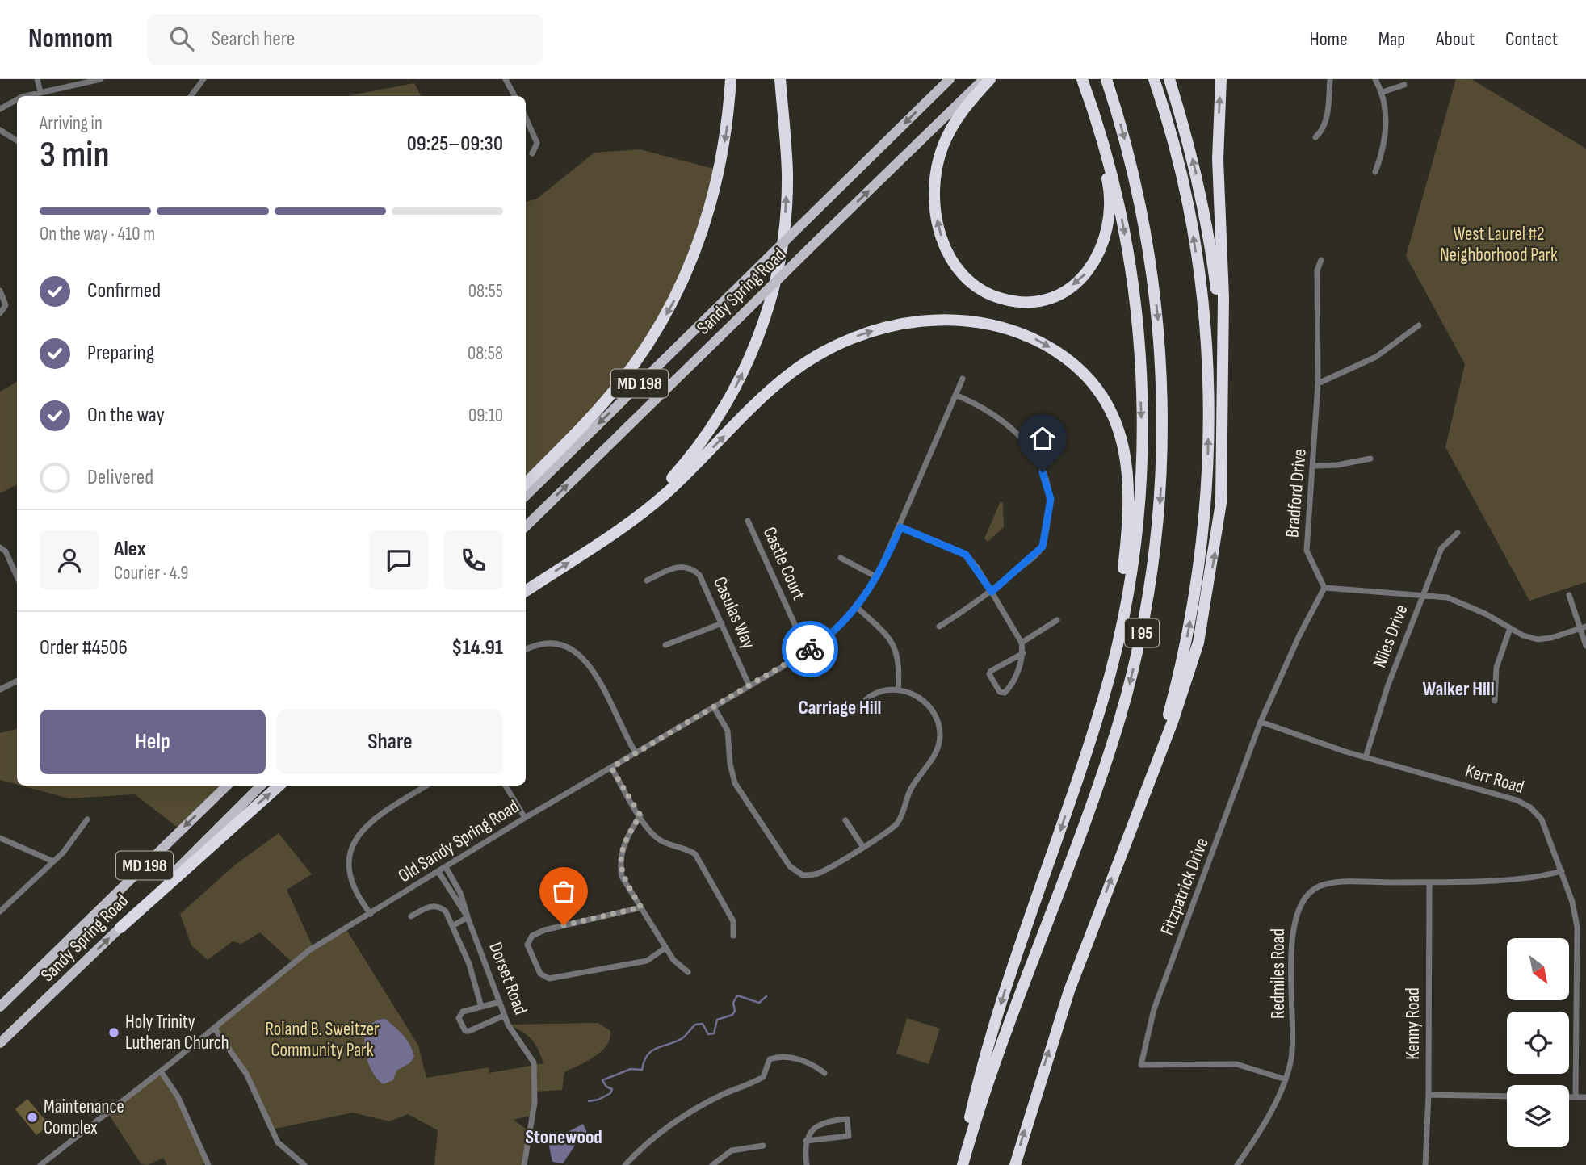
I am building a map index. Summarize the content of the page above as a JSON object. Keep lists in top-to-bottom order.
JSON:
{
  "streets": {
    "highway": ["I 95"],
    "main road": ["Sandy Spring Road", "MD 198"],
    "street": [
      "Bradford Drive",
      "Castle Court",
      "Casulas Way",
      "Niles Drive",
      "Kerr Road",
      "Old Sandy Spring Road",
      "Fitzpatrick Drive",
      "Redmiles Road",
      "Dorset Road",
      "Kenny Road"
    ]
  },
  "crossings": [
    ["Bradford Drive", "Fitzpatrick Drive"],
    ["Castle Court", "Old Sandy Spring Road"],
    ["Casulas Way", "Old Sandy Spring Road"],
    ["Niles Drive", "Kerr Road"],
    ["Kerr Road", "Fitzpatrick Drive"],
    ["Kerr Road", "Redmiles Road"],
    ["Old Sandy Spring Road", "Dorset Road"],
    ["Fitzpatrick Drive", "Redmiles Road"],
    ["Redmiles Road", "Kenny Road"]
  ],
  "districts": ["Walker Hill", "Carriage Hill", "Stonewood"],
  "parks": ["West Laurel #2 Neighborhood Park", "Roland B. Sweitzer Community Park"],
  "places": ["Holy Trinity Lutheran Church", "Maintenance Complex"],
  "north": "bottom right",
  "page": {
    "header": "Nomnom",
    "search": "Search here",
    "nav": [
      "Home",
      "Map",
      "About",
      "Contact"
    ],
    "heading": ["3 min", "Arriving in", "09:25–09:30"],
    "panel": [
      "Alex",
      "Courier · 4.9",
      "Order #4506",
      "$14.91"
    ],
    "bar": "On the way · 410 m",
    "list": [
      ["Confirmed", "08:55"],
      ["Preparing", "08:58"],
      ["On the way", "09:10"],
      "Delivered"
    ],
    "buttons": ["Help", "Share"]
  }
}
